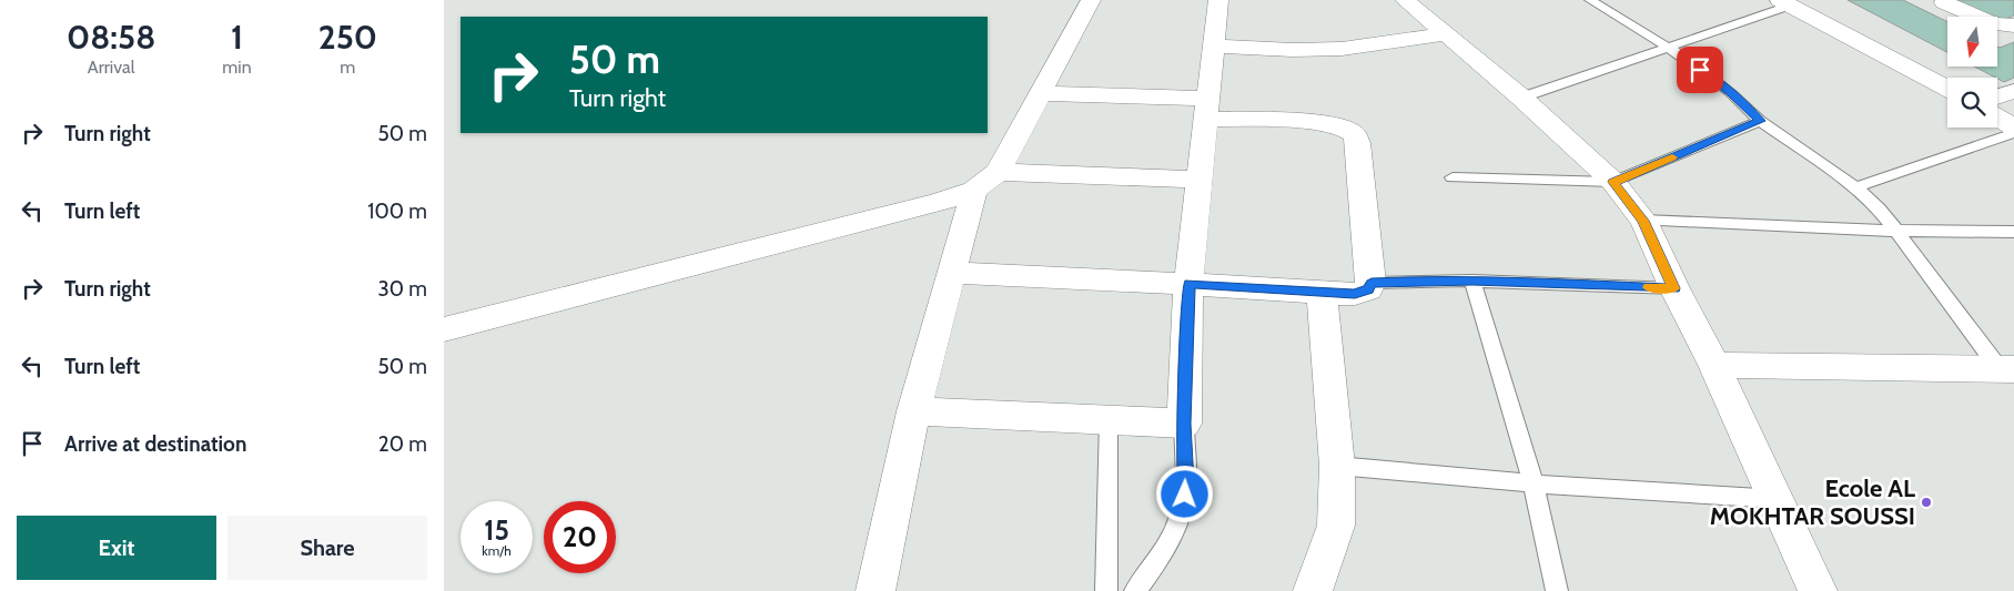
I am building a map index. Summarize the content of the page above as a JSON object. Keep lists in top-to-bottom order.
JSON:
{
  "places": ["Ecole AL MOKHTAR SOUSSI"],
  "north": "bottom",
  "page": {
    "eta": [
      "08:58",
      "Arrival",
      "1",
      "min",
      "250",
      "m"
    ],
    "turn": ["50 m", "Turn right"],
    "list": [
      {
        "name": "Turn right",
        "value": "50 m"
      },
      {
        "name": "Turn left",
        "value": "100 m"
      },
      {
        "name": "Turn right",
        "value": "30 m"
      },
      {
        "name": "Turn left",
        "value": "50 m"
      },
      {
        "name": "Arrive at destination",
        "value": "20 m"
      }
    ],
    "speed": "15 km/h",
    "limit": "20",
    "buttons": ["Exit", "Share"]
  }
}
